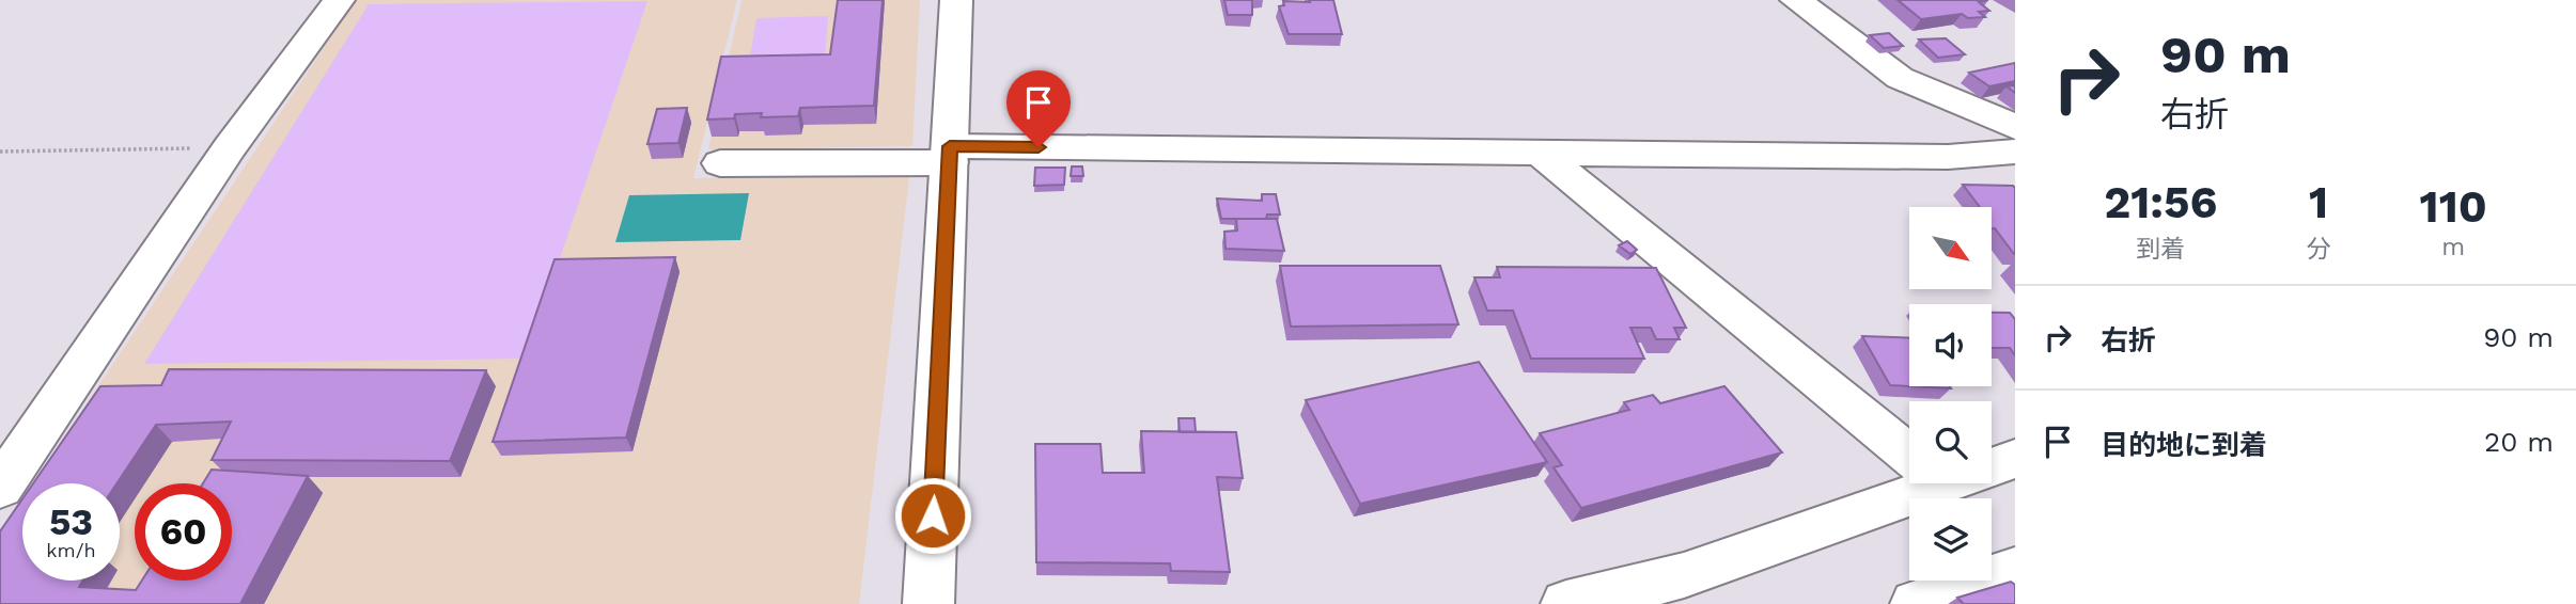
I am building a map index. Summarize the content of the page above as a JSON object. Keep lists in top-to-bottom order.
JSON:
{
  "north": "bottom right",
  "page": {
    "turn": ["90 m", "右折"],
    "eta": [
      "21:56",
      "到着",
      "1",
      "分",
      "110",
      "m"
    ],
    "list": [
      {
        "name": "右折",
        "value": "90 m"
      },
      {
        "name": "目的地に到着",
        "value": "20 m"
      }
    ],
    "speed": "53 km/h",
    "limit": "60"
  }
}
